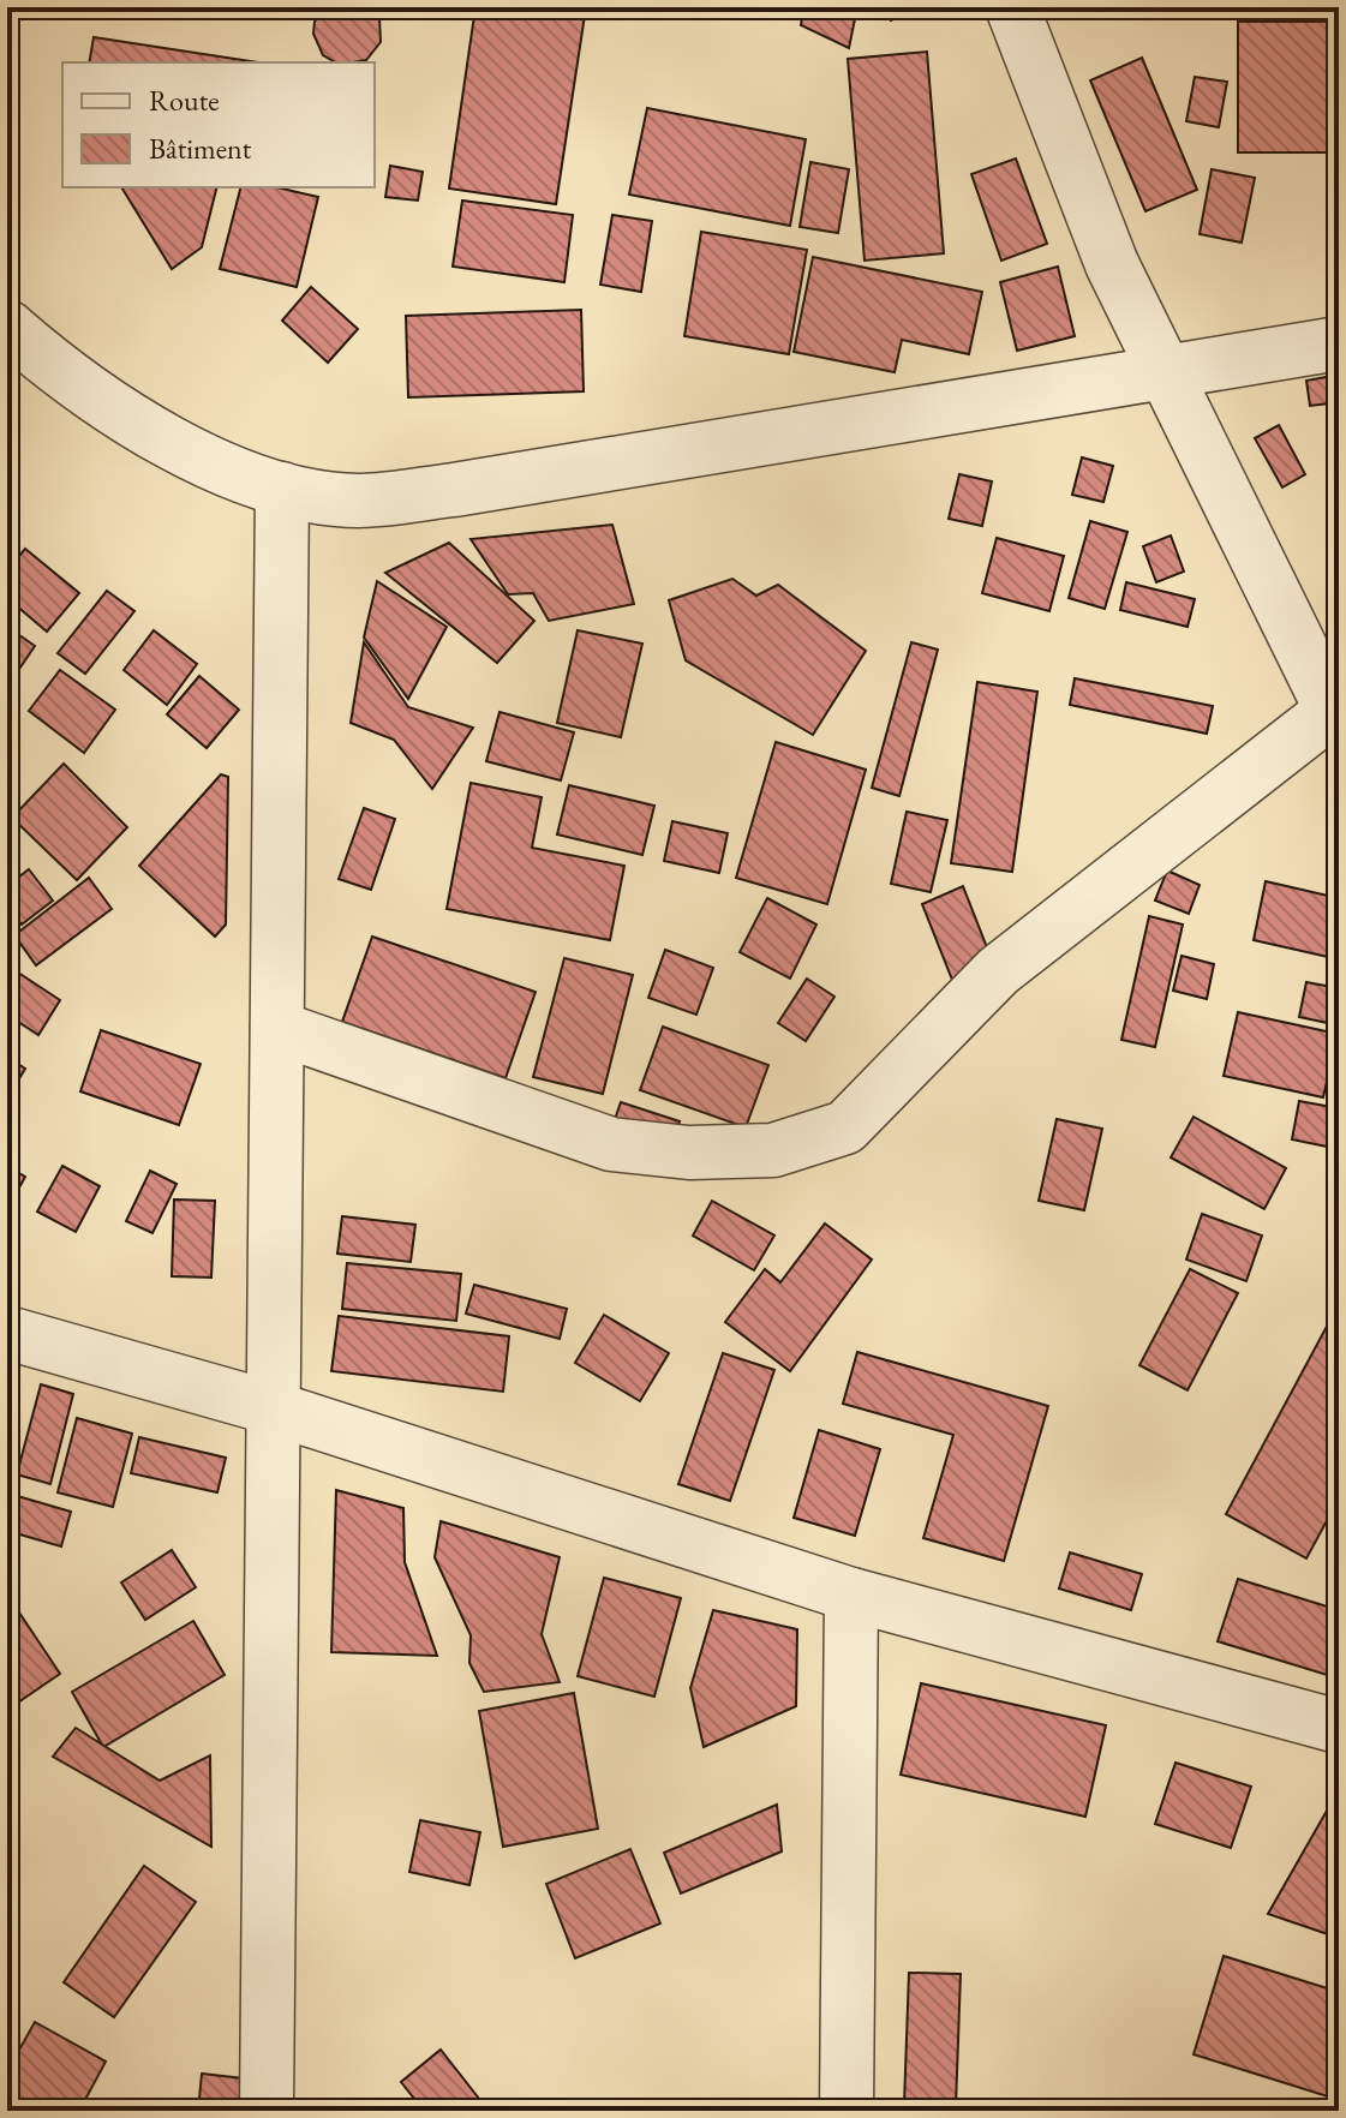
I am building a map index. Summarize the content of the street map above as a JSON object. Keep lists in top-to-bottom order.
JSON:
{
  "legend": ["Route", "Bâtiment"]
}
